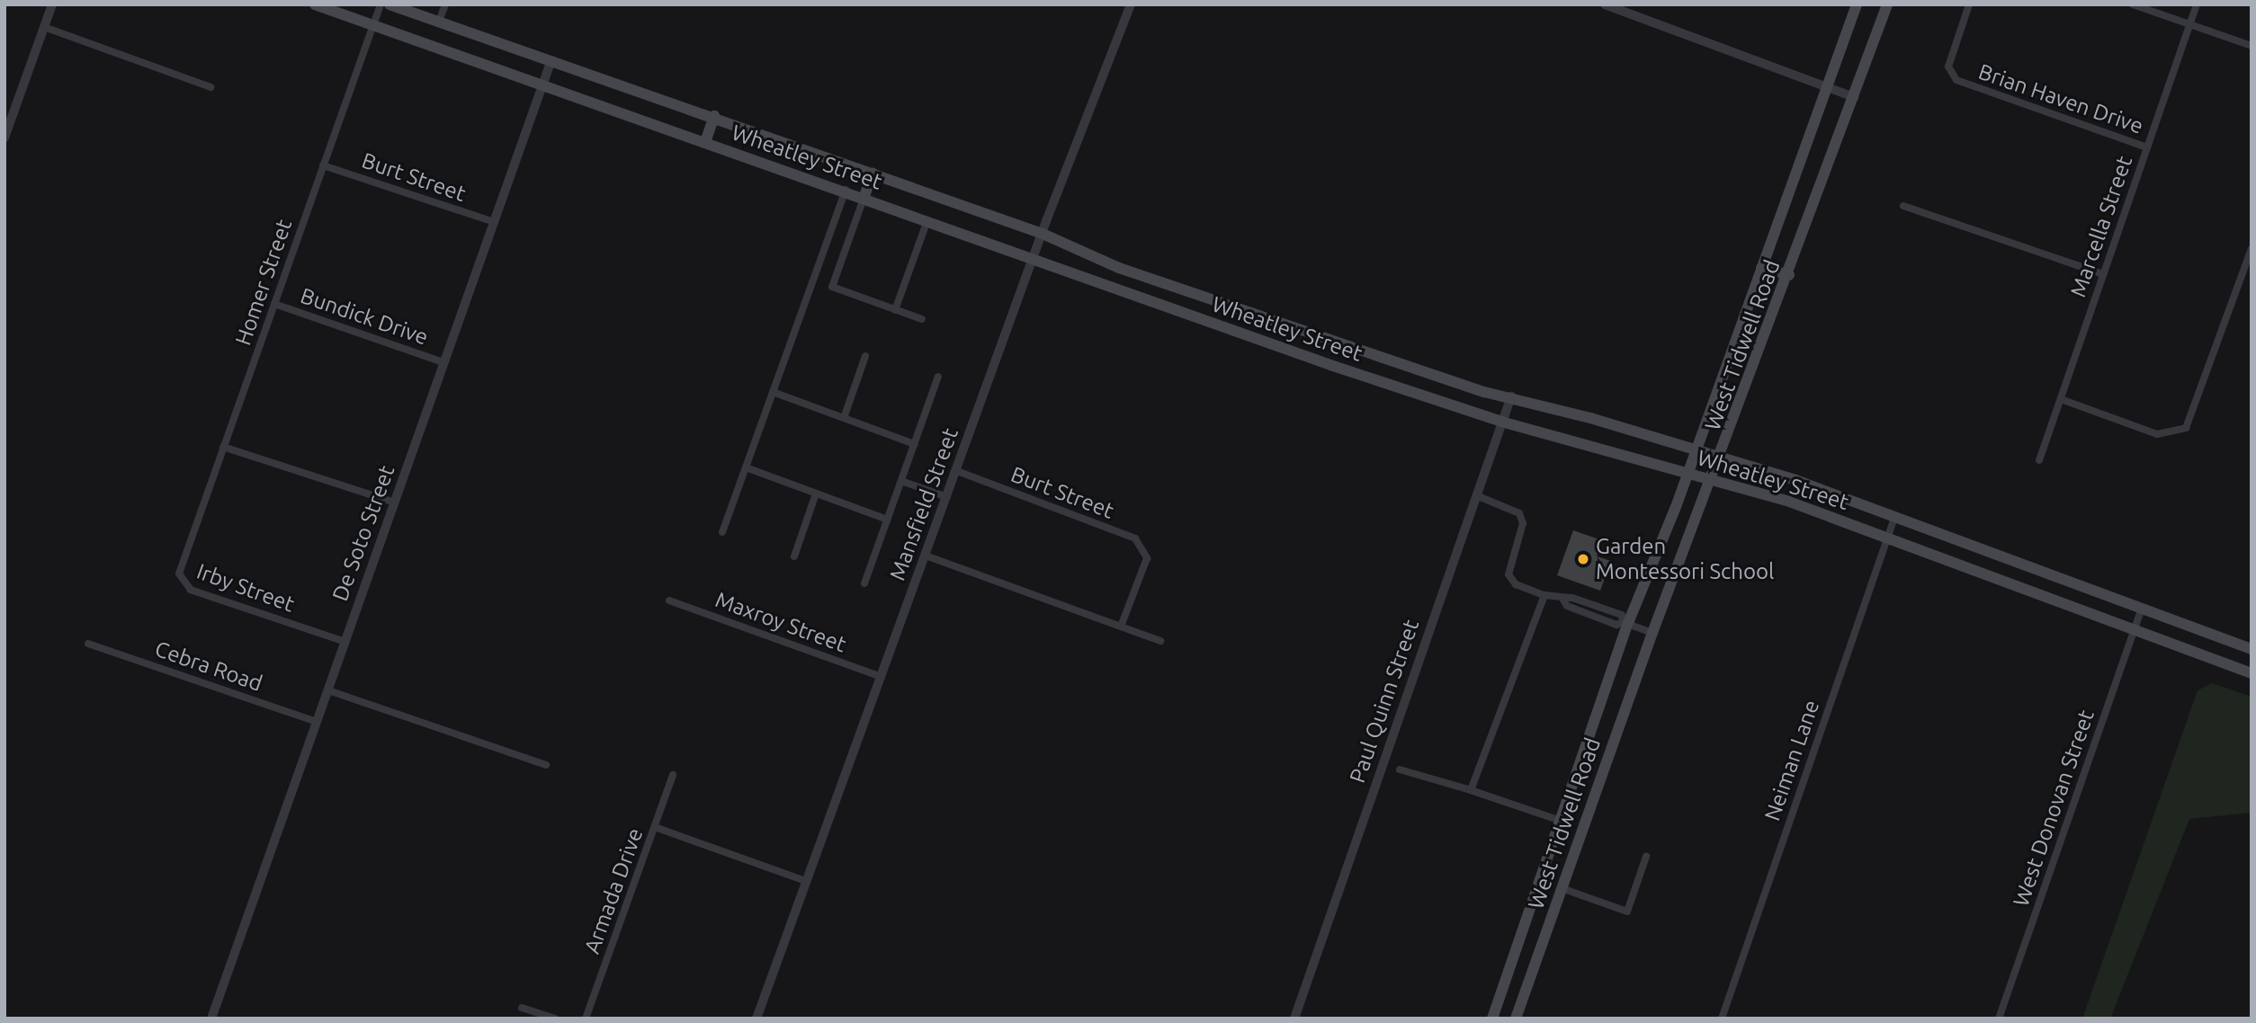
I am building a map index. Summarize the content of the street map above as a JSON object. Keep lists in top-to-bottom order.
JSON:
{
  "streets": {
    "main road": ["Wheatley Street", "West Tidwell Road"],
    "street": [
      "Brian Haven Drive",
      "Burt Street",
      "Marcella Street",
      "Homer Street",
      "Bundick Drive",
      "Mansfield Street",
      "De Soto Street",
      "Irby Street",
      "Maxroy Street",
      "Cebra Road",
      "Paul Quinn Street",
      "Neiman Lane",
      "West Donovan Street",
      "Armada Drive"
    ]
  },
  "crossings": [
    ["Brian Haven Drive", "Marcella Street"],
    ["Wheatley Street", "Homer Street"],
    ["Wheatley Street", "West Tidwell Road"],
    ["Wheatley Street", "Mansfield Street"],
    ["Wheatley Street", "De Soto Street"],
    ["Wheatley Street", "Paul Quinn Street"],
    ["Wheatley Street", "Neiman Lane"],
    ["Wheatley Street", "West Donovan Street"],
    ["Burt Street", "Homer Street"],
    ["Burt Street", "Mansfield Street"],
    ["Burt Street", "De Soto Street"],
    ["Homer Street", "Bundick Drive"],
    ["Homer Street", "Irby Street"],
    ["Bundick Drive", "De Soto Street"],
    ["Mansfield Street", "Maxroy Street"],
    ["De Soto Street", "Irby Street"],
    ["De Soto Street", "Cebra Road"]
  ],
  "places": ["Garden Montessori School"]
}
